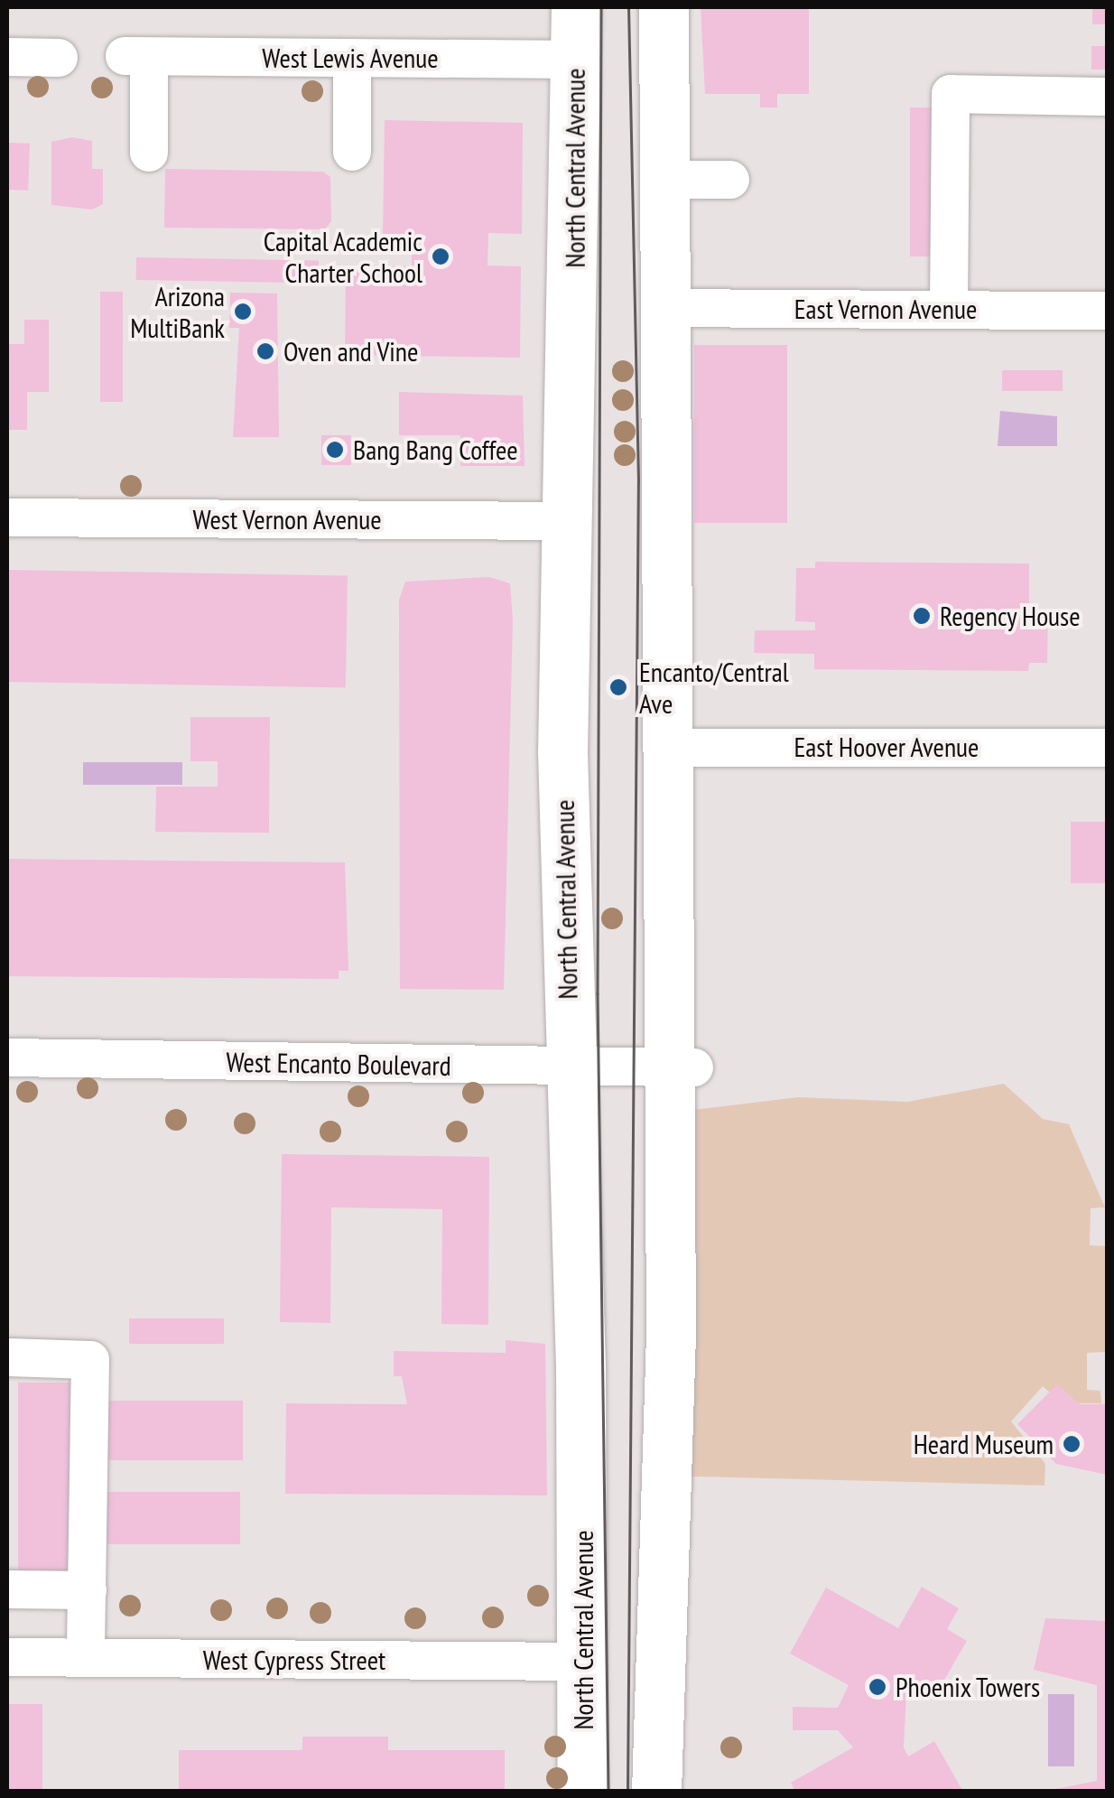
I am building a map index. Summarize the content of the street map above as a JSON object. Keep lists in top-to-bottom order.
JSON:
{
  "streets": {
    "main road": ["North Central Avenue"],
    "street": [
      "West Lewis Avenue",
      "East Vernon Avenue",
      "West Vernon Avenue",
      "East Hoover Avenue",
      "West Encanto Boulevard",
      "West Cypress Street"
    ]
  },
  "crossings": [
    ["West Lewis Avenue", "North Central Avenue"],
    ["North Central Avenue", "West Vernon Avenue"],
    ["North Central Avenue", "West Encanto Boulevard"],
    ["North Central Avenue", "West Cypress Street"]
  ],
  "places": [
    "Capital Academic Charter School",
    "Arizona MultiBank",
    "Oven and Vine",
    "Bang Bang Coffee",
    "Regency House",
    "Encanto/Central Ave",
    "Heard Museum",
    "Phoenix Towers"
  ]
}
